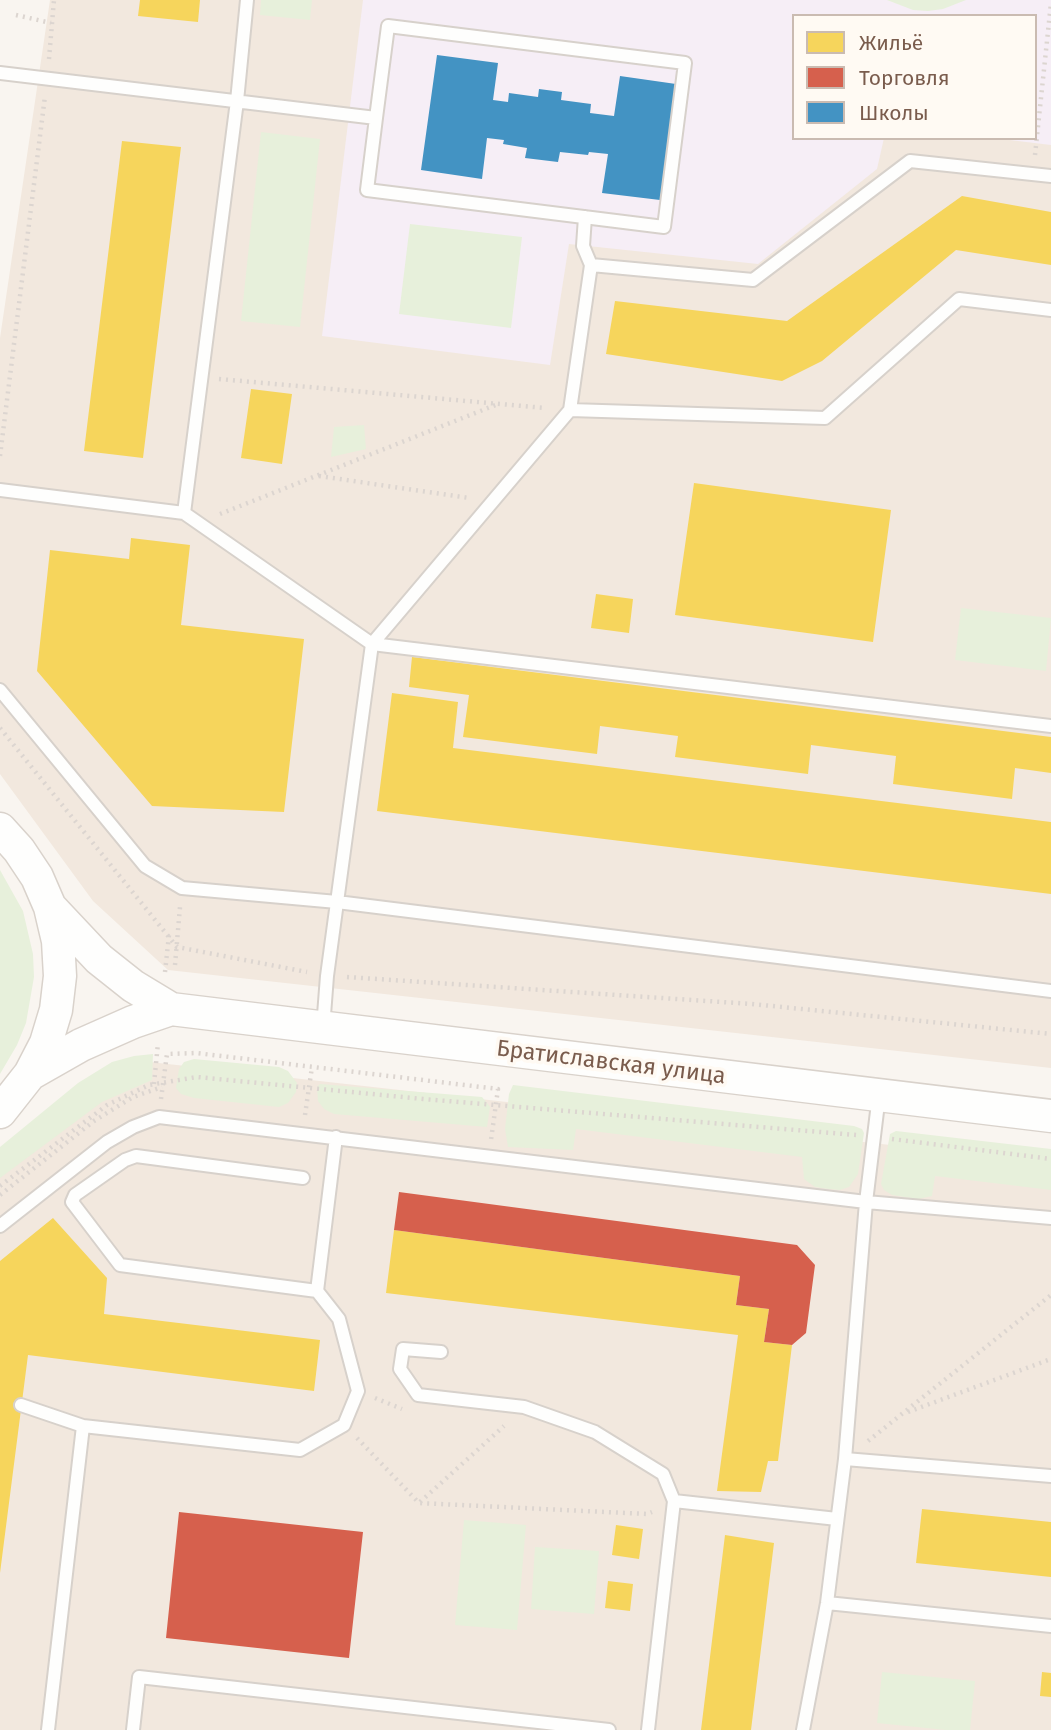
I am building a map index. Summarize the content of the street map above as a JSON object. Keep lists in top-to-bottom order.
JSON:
{
  "streets": {
    "main road": ["Братиславская улица"]
  },
  "legend": ["Жильё", "Торговля", "Школы"]
}
